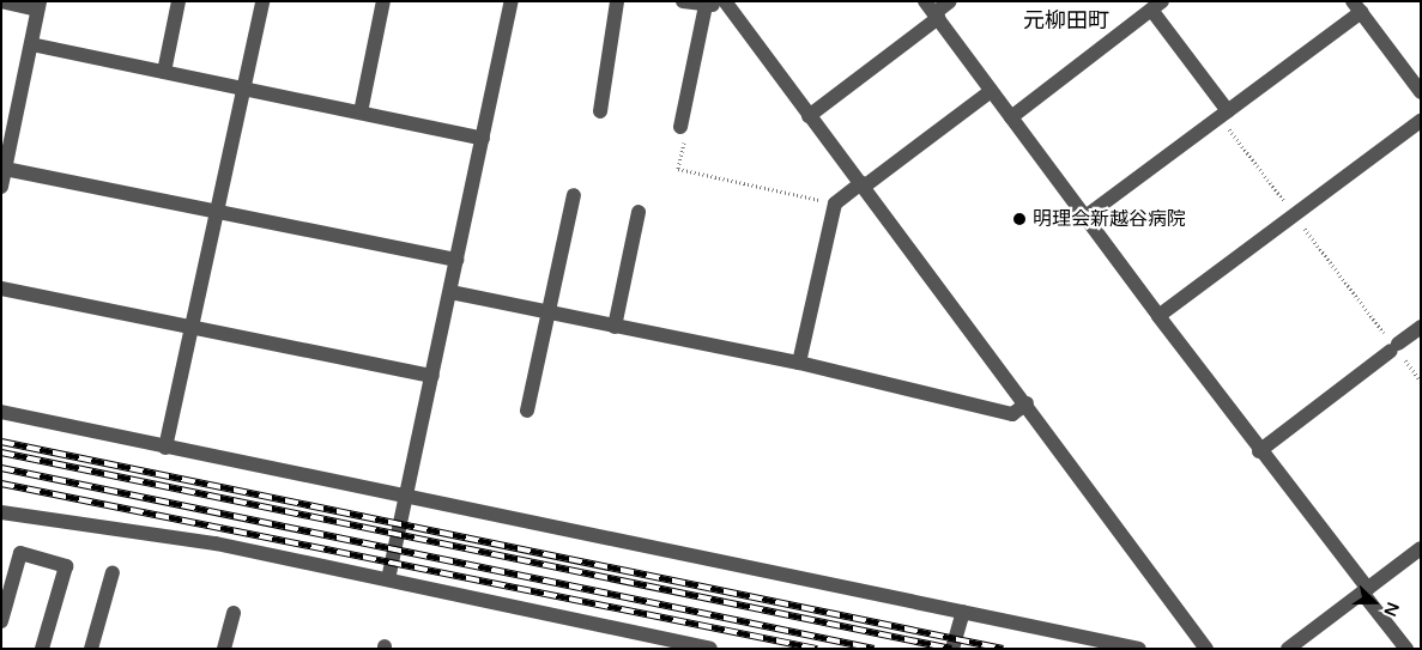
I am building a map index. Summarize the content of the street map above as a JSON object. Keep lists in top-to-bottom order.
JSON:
{
  "districts": ["元柳田町"],
  "places": ["明理会新越谷病院"],
  "north": "right"
}
